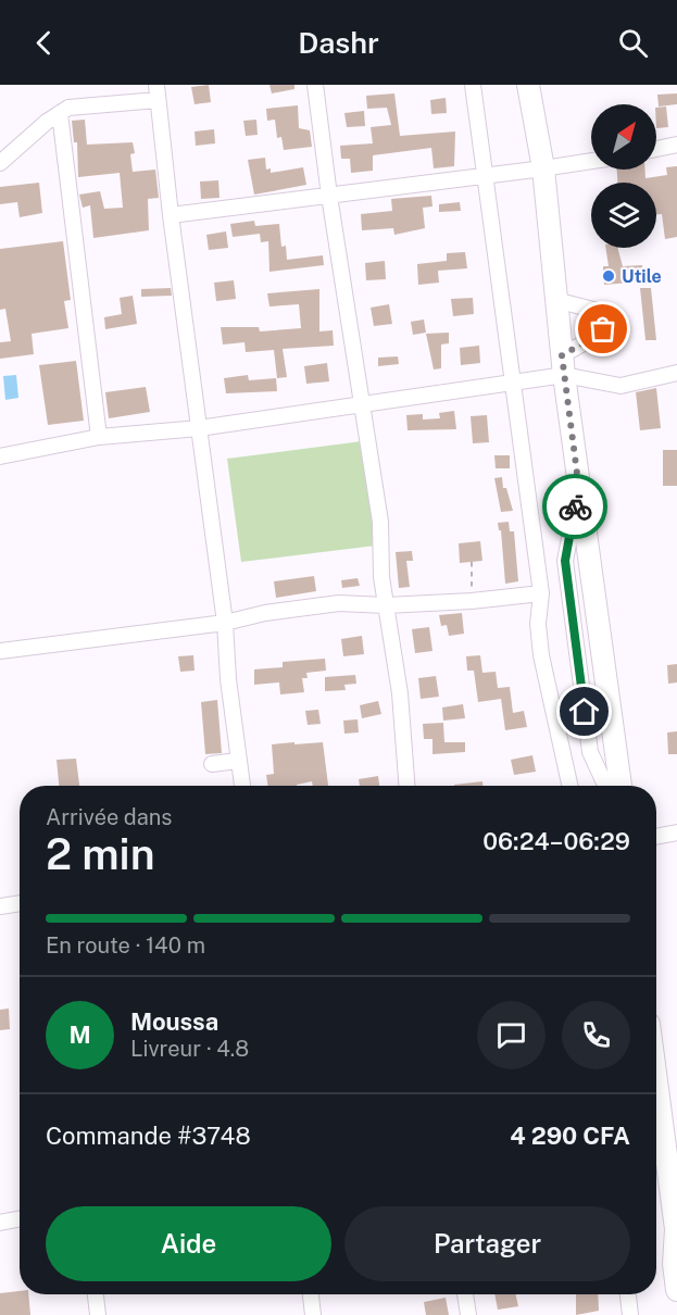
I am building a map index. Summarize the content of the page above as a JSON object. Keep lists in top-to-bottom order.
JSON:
{
  "places": ["Utile"],
  "north": "top right",
  "page": {
    "header": "Dashr",
    "heading": ["2 min", "Arrivée dans", "06:24–06:29"],
    "panel": [
      "Moussa",
      "Livreur · 4.8",
      "Commande #3748",
      "4 290 CFA"
    ],
    "bar": "En route · 140 m",
    "round": "M",
    "buttons": ["Aide", "Partager"]
  }
}
